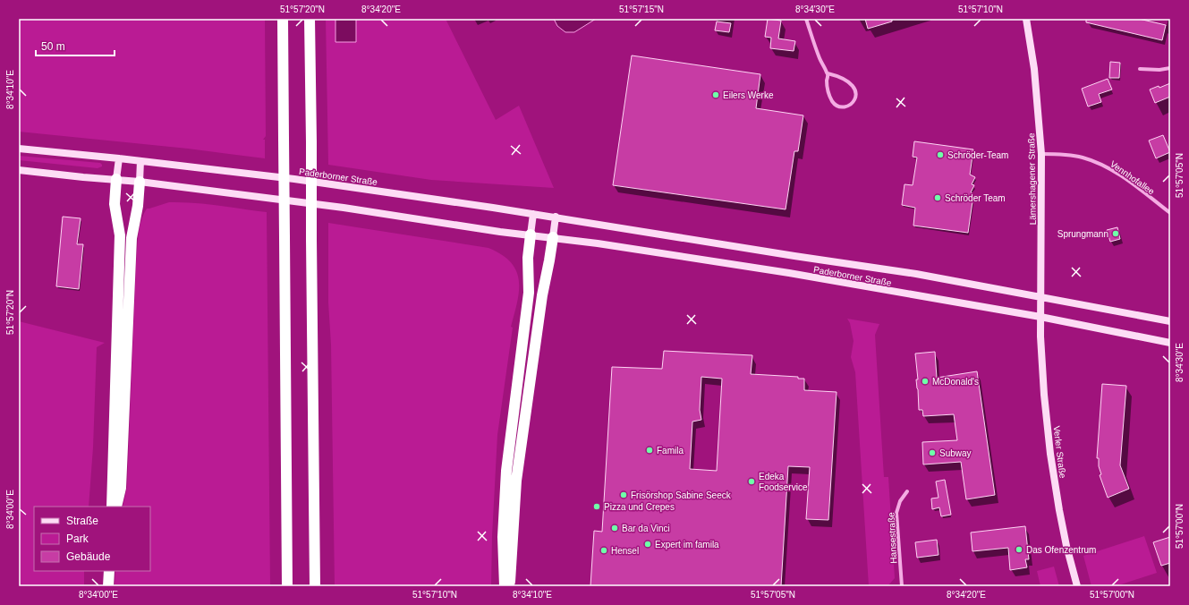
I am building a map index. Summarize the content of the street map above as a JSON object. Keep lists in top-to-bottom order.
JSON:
{
  "streets": {
    "main road": ["Paderborner Straße", "Lämershagener Straße", "Verler Straße"],
    "street": ["Vennhofallee", "Hansestraße"]
  },
  "crossings": [
    ["Paderborner Straße", "Lämershagener Straße"],
    ["Paderborner Straße", "Verler Straße"],
    ["Vennhofallee", "Lämershagener Straße"],
    ["Lämershagener Straße", "Verler Straße"]
  ],
  "places": [
    "Eilers Werke",
    "Schröder-Team",
    "Schröder Team",
    "Sprungmann",
    "McDonald's",
    "Famila",
    "Subway",
    "Edeka Foodservice",
    "Frisörshop Sabine Seeck",
    "Pizza und Crepes",
    "Bar da Vinci",
    "Expert im famila",
    "Das Ofenzentrum",
    "Hensel"
  ],
  "legend": ["Straße", "Park", "Gebäude"],
  "scale_bar": "50 m",
  "coordinates": [
    "51°57'20\"N",
    "8°34'20\"E",
    "51°57'15\"N",
    "8°34'30\"E",
    "51°57'10\"N",
    "8°34'10\"E",
    "51°57'05\"N",
    "8°34'00\"E",
    "51°57'00\"N"
  ]
}
